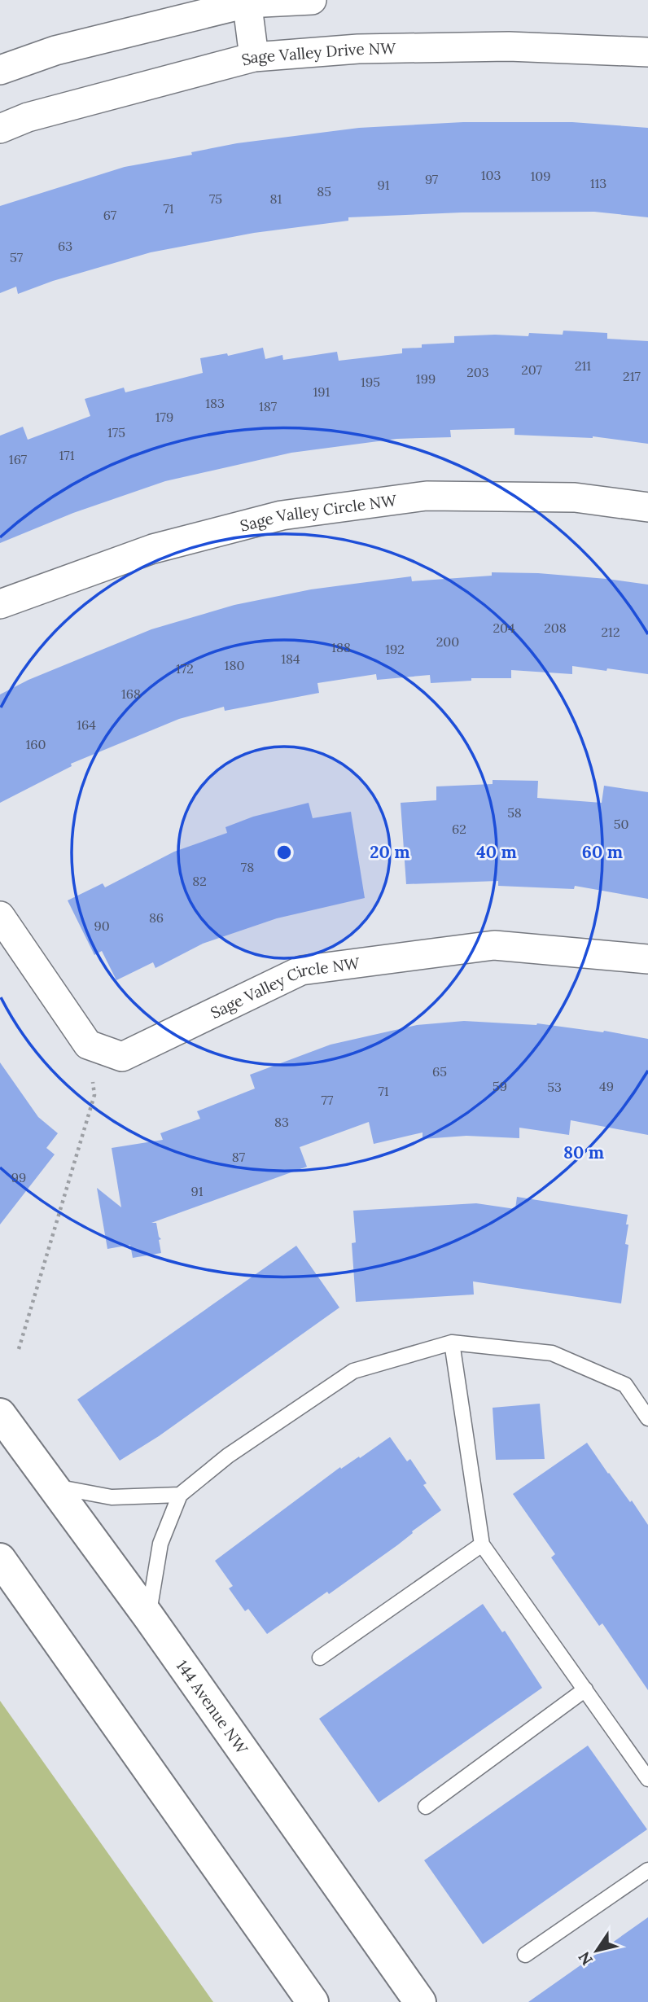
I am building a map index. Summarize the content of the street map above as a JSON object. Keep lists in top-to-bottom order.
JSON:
{
  "streets": {
    "main road": ["144 Avenue NW"],
    "street": ["Sage Valley Drive NW", "Sage Valley Circle NW"]
  },
  "house_numbers": [
    "103",
    "109",
    "97",
    "113",
    "91",
    "85",
    "75",
    "81",
    "71",
    "67",
    "63",
    "57",
    "211",
    "207",
    "203",
    "217",
    "199",
    "195",
    "191",
    "183",
    "187",
    "179",
    "175",
    "171",
    "167",
    "204",
    "208",
    "212",
    "200",
    "188",
    "192",
    "184",
    "180",
    "172",
    "168",
    "164",
    "160",
    "58",
    "50",
    "62",
    "78",
    "82",
    "86",
    "90",
    "65",
    "59",
    "49",
    "53",
    "71",
    "77",
    "83",
    "87",
    "99",
    "91"
  ],
  "north": "bottom left",
  "rings": [
    "20 m",
    "40 m",
    "60 m",
    "80 m"
  ]
}
